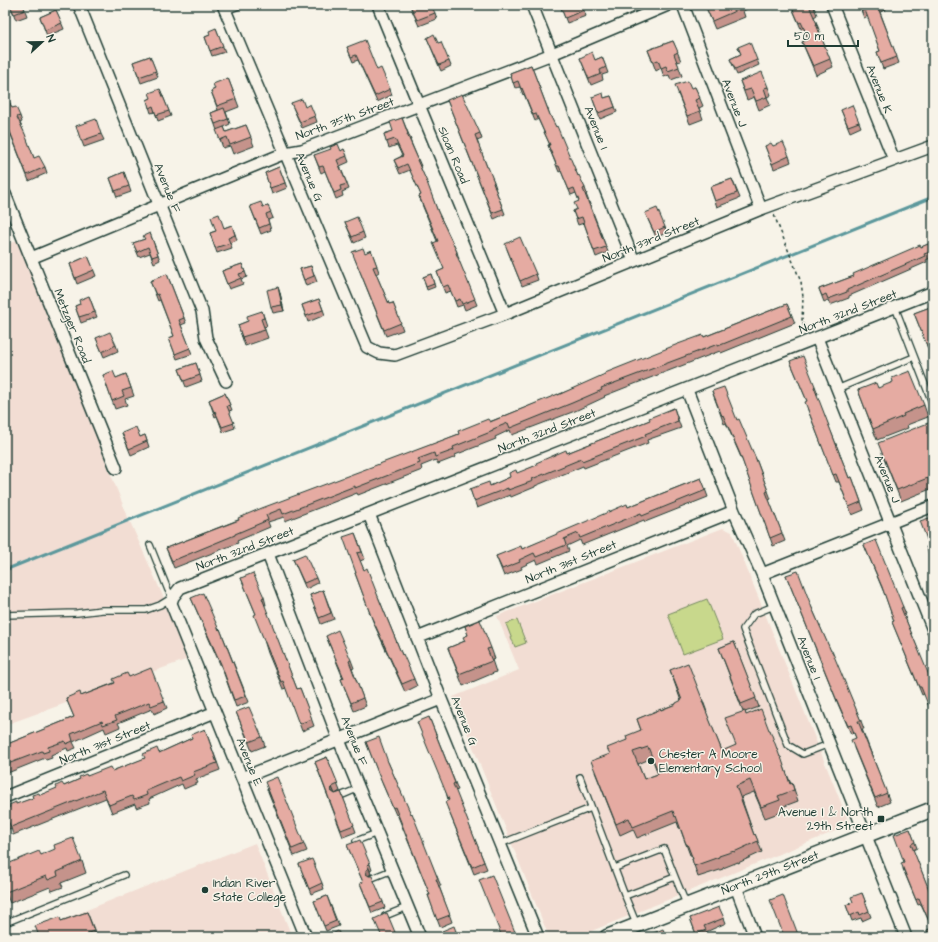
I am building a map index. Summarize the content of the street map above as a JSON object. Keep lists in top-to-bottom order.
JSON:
{
  "streets": {
    "street": [
      "Avenue K",
      "Avenue J",
      "North 35th Street",
      "Avenue I",
      "Sloan Road",
      "Avenue G",
      "Avenue F",
      "North 33rd Street",
      "North 32nd Street",
      "Metzger Road",
      "North 31st Street",
      "Avenue E",
      "North 29th Street"
    ]
  },
  "crossings": [
    ["Avenue K", "North 33rd Street"],
    ["Avenue J", "North 33rd Street"],
    ["Avenue J", "North 32nd Street"],
    ["North 35th Street", "Avenue I"],
    ["North 35th Street", "Sloan Road"],
    ["North 35th Street", "Avenue G"],
    ["North 35th Street", "Avenue F"],
    ["North 35th Street", "Metzger Road"],
    ["Avenue I", "North 33rd Street"],
    ["Avenue I", "North 32nd Street"],
    ["Avenue I", "North 31st Street"],
    ["Avenue I", "North 29th Street"],
    ["Sloan Road", "North 33rd Street"],
    ["Avenue G", "North 33rd Street"],
    ["Avenue G", "North 32nd Street"],
    ["Avenue G", "North 31st Street"],
    ["Avenue F", "North 32nd Street"],
    ["North 32nd Street", "Avenue E"],
    ["North 31st Street", "Avenue E"]
  ],
  "places": {
    "other": ["Chester A Moore Elementary School", "Indian River State College"],
    "transit": ["Avenue I & North 29th Street"]
  },
  "scale_bar": "50 m",
  "north": "right"
}
